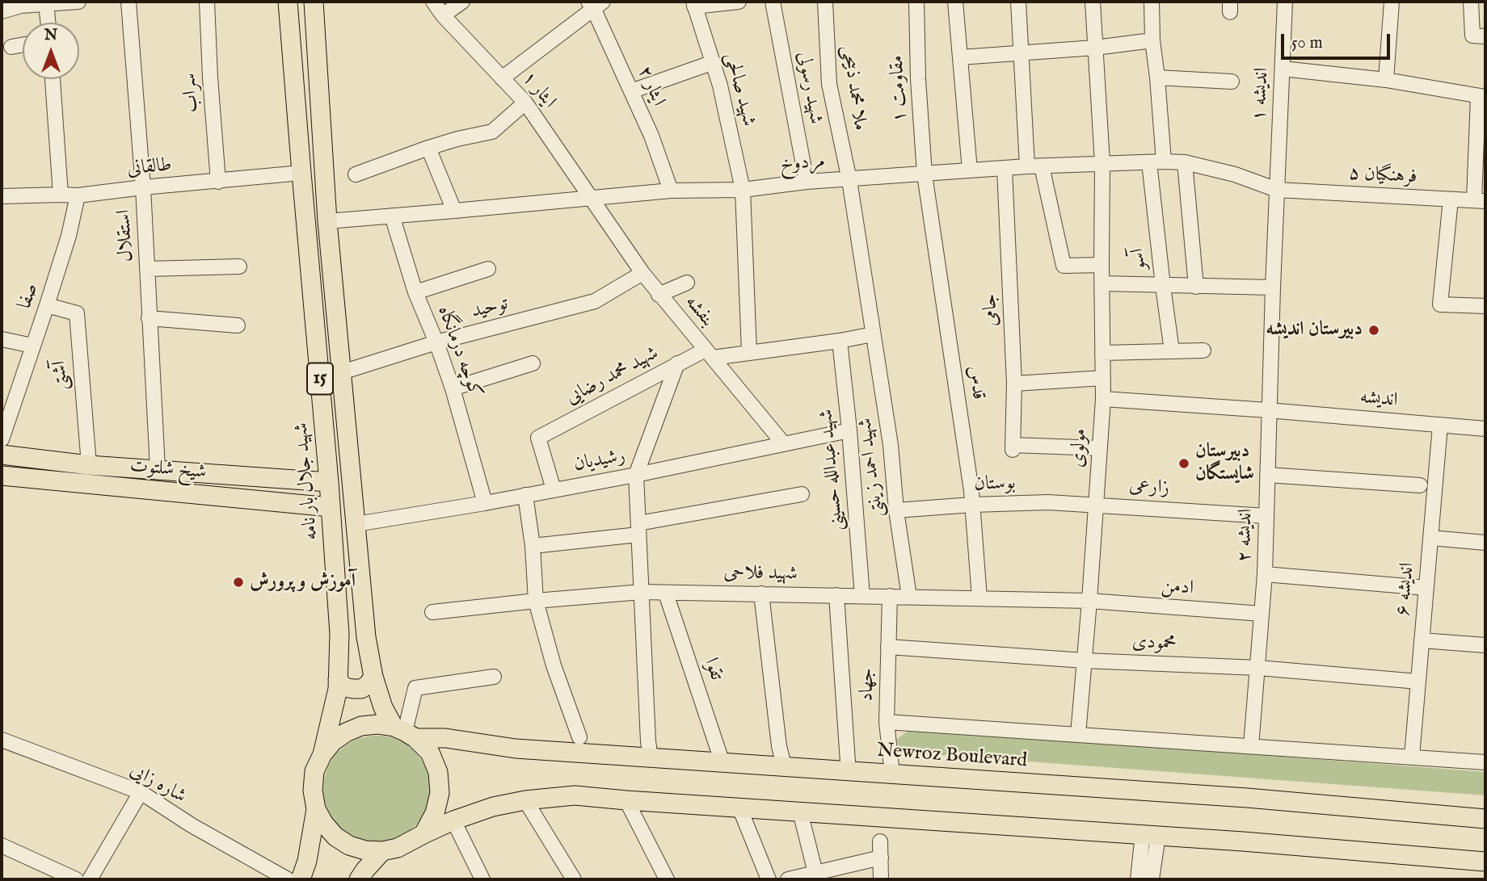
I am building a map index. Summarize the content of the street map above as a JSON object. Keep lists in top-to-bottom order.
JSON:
{
  "streets": {
    "main road": [
      "15",
      "شیخ شلتوت",
      "شهید جلال بار نامه",
      "Newroz Boulevard"
    ],
    "street": [
      "ایثار ۲",
      "شهید رسولی",
      "ملا محمد ذبیحی",
      "مقاومت ۱",
      "شهید صالحی",
      "ایثار ۱",
      "سراب",
      "اندیشه ۱",
      "مردوخ",
      "طالقانی",
      "فرهنگیان ۵",
      "استقلال",
      "آسو",
      "صفا",
      "توحید",
      "جامی",
      "بنفشه",
      "کوچه درمانگاه",
      "آشتی",
      "شهید محمد رضایی",
      "قدس",
      "اندیشه",
      "مولوی",
      "رشیدیان",
      "شهید احمد زینتی",
      "شهید عبدالله حسینی",
      "بوستان",
      "زارعی",
      "اندیشه ۲",
      "شهید فلاحی",
      "ادمن",
      "اندیشه ۶",
      "محمودی",
      "تقوا",
      "جهاد",
      "شاره زایی"
    ]
  },
  "crossings": [
    ["ایثار ۲", "مردوخ"],
    ["شهید رسولی", "مردوخ"],
    ["ملا محمد ذبیحی", "مردوخ"],
    ["ملا محمد ذبیحی", "شهید محمد رضایی"],
    ["ملا محمد ذبیحی", "شهید احمد زینتی"],
    ["مقاومت ۱", "مردوخ"],
    ["مقاومت ۱", "قدس"],
    ["شهید صالحی", "مردوخ"],
    ["شهید صالحی", "شهید محمد رضایی"],
    ["ایثار ۱", "مردوخ"],
    ["ایثار ۱", "بنفشه"],
    ["سراب", "طالقانی"],
    ["اندیشه ۱", "مردوخ"],
    ["اندیشه ۱", "فرهنگیان ۵"],
    ["اندیشه ۱", "اندیشه ۲"],
    ["مردوخ", "فرهنگیان ۵"],
    ["مردوخ", "آسو"],
    ["مردوخ", "جامی"],
    ["مردوخ", "بنفشه"],
    ["مردوخ", "کوچه درمانگاه"],
    ["مردوخ", "15"],
    ["مردوخ", "قدس"],
    ["مردوخ", "مولوی"],
    ["مردوخ", "اندیشه ۲"],
    ["طالقانی", "استقلال"],
    ["طالقانی", "صفا"],
    ["طالقانی", "شهید جلال بار نامه"],
    ["فرهنگیان ۵", "اندیشه ۲"],
    ["استقلال", "شیخ شلتوت"],
    ["صفا", "آشتی"],
    ["توحید", "بنفشه"],
    ["توحید", "کوچه درمانگاه"],
    ["توحید", "15"],
    ["جامی", "مولوی"],
    ["بنفشه", "شهید محمد رضایی"],
    ["بنفشه", "رشیدیان"],
    ["کوچه درمانگاه", "رشیدیان"],
    ["آشتی", "شیخ شلتوت"],
    ["شهید محمد رضایی", "رشیدیان"],
    ["شهید محمد رضایی", "شهید احمد زینتی"],
    ["شهید محمد رضایی", "شهید عبدالله حسینی"],
    ["15", "رشیدیان"],
    ["15", "شهید جلال بار نامه"],
    ["15", "Newroz Boulevard"],
    ["قدس", "بوستان"],
    ["قدس", "شهید فلاحی"],
    ["اندیشه", "مولوی"],
    ["اندیشه", "اندیشه ۲"],
    ["اندیشه", "اندیشه ۶"],
    ["مولوی", "بوستان"],
    ["مولوی", "زارعی"],
    ["مولوی", "شهید فلاحی"],
    ["مولوی", "ادمن"],
    ["مولوی", "محمودی"],
    ["رشیدیان", "شهید عبدالله حسینی"],
    ["شهید احمد زینتی", "بوستان"],
    ["شهید احمد زینتی", "شهید فلاحی"],
    ["شیخ شلتوت", "شهید جلال بار نامه"],
    ["شهید عبدالله حسینی", "شهید فلاحی"],
    ["شهید جلال بار نامه", "Newroz Boulevard"],
    ["بوستان", "زارعی"],
    ["زارعی", "اندیشه ۲"],
    ["اندیشه ۲", "ادمن"],
    ["اندیشه ۲", "محمودی"],
    ["شهید فلاحی", "ادمن"],
    ["شهید فلاحی", "تقوا"],
    ["شهید فلاحی", "جهاد"],
    ["اندیشه ۶", "محمودی"],
    ["محمودی", "جهاد"],
    ["جهاد", "Newroz Boulevard"]
  ],
  "places": ["دبیرستان اندیشه", "دبیرستان شایستگان", "آموزش و پرورش"],
  "scale_bar": "50 m",
  "north": "top"
}
